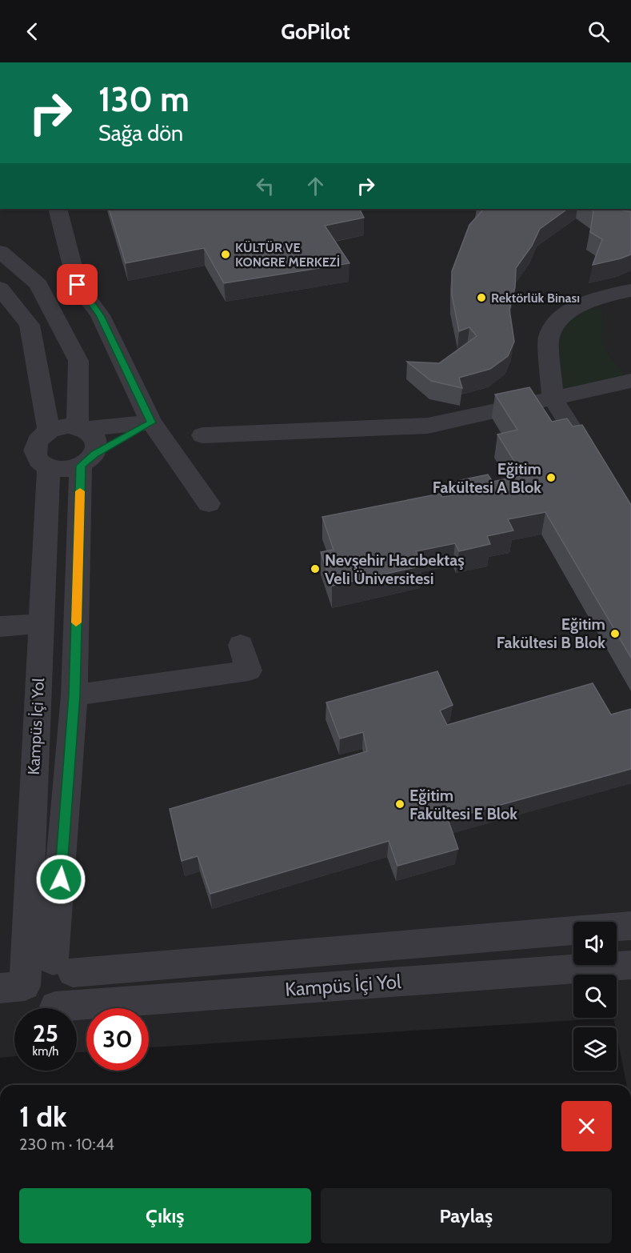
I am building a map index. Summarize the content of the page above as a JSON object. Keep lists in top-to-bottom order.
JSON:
{
  "streets": {
    "street": ["Kampüs İçi Yol"]
  },
  "places": [
    "KÜLTÜR VE KONGRE MERKEZİ",
    "Rektörlük Binası",
    "Eğitim Fakültesi A Blok",
    "Nevşehir Hacıbektaş Veli Üniversitesi",
    "Eğitim Fakültesi B Blok",
    "Eğitim Fakültesi E Blok"
  ],
  "page": {
    "header": "GoPilot",
    "turn": ["130 m", "Sağa dön"],
    "speed": "25 km/h",
    "limit": "30",
    "heading": ["1 dk", "230 m · 10:44"],
    "buttons": ["Çıkış", "Paylaş"]
  }
}
